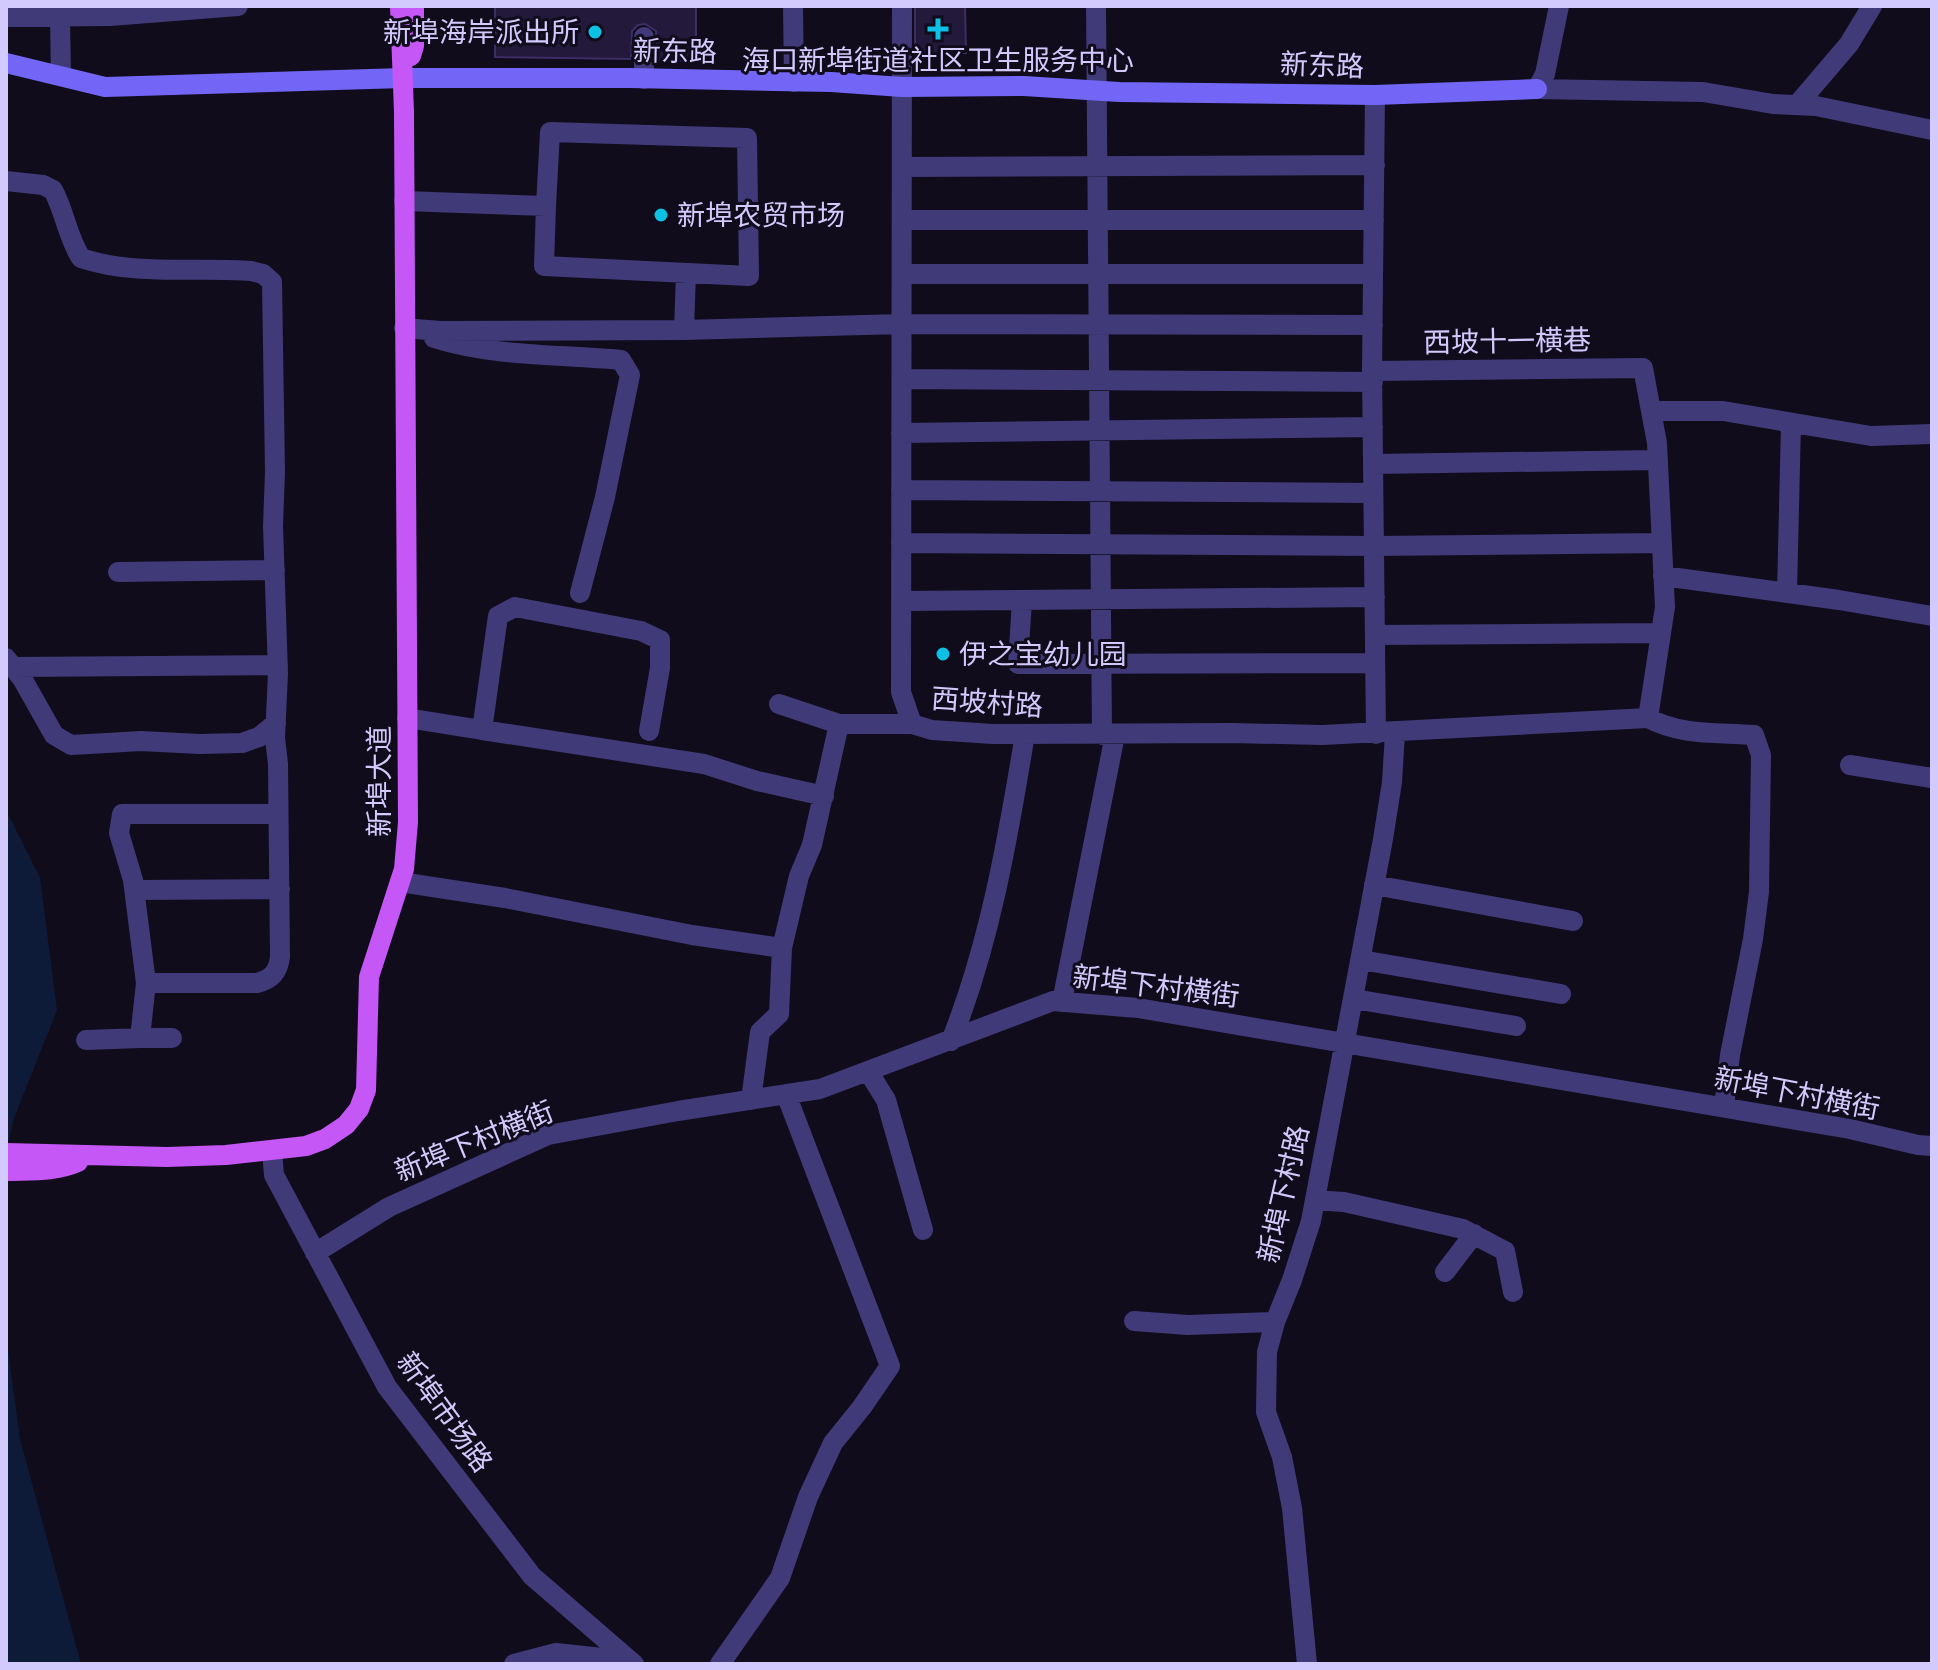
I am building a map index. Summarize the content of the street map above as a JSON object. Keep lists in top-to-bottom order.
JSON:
{
  "streets": {
    "main road": ["新埠大道"],
    "street": [
      "新东路",
      "西坡十一横巷",
      "西坡村路",
      "新埠下村横街",
      "新埠下村路",
      "新埠市场路"
    ]
  },
  "crossings": [
    ["新东路", "西坡村路"],
    ["新东路", "新埠大道"],
    ["新东路", "新埠下村路"],
    ["西坡十一横巷", "西坡村路"],
    ["西坡十一横巷", "新埠下村路"],
    ["西坡村路", "新埠下村路"],
    ["新埠大道", "新埠市场路"],
    ["新埠下村横街", "新埠下村路"],
    ["新埠下村横街", "新埠市场路"]
  ],
  "places": {
    "health": ["海口新埠街道社区卫生服务中心"],
    "other": ["新埠海岸派出所", "新埠农贸市场", "伊之宝幼儿园"]
  }
}
